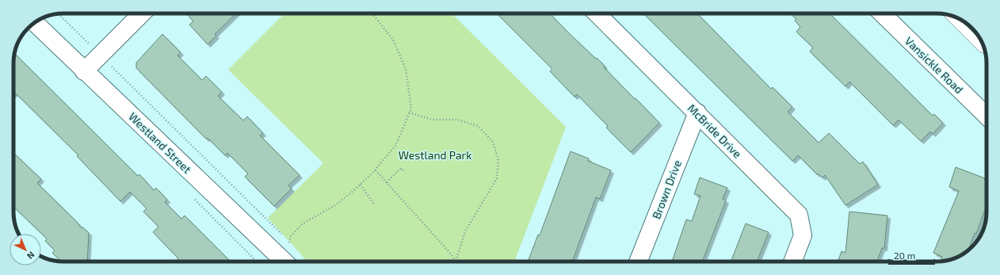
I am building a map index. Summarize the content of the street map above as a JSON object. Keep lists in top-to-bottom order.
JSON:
{
  "streets": {
    "street": [
      "Vansickle Road",
      "McBride Drive",
      "Westland Street",
      "Brown Drive"
    ]
  },
  "crossings": [
    ["McBride Drive", "Brown Drive"]
  ],
  "parks": ["Westland Park"],
  "scale_bar": "20 m",
  "north": "bottom right"
}
